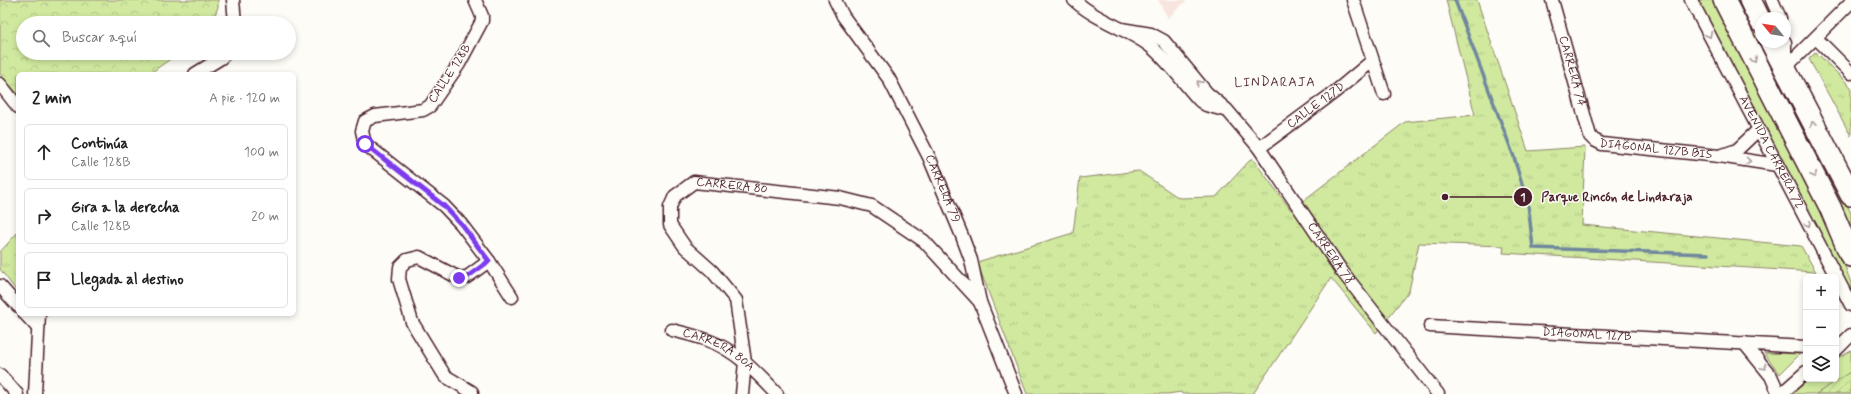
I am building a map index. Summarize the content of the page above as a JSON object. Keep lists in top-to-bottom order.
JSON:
{
  "streets": {
    "street": [
      "CARRERA 74",
      "CALLE 128B",
      "CALLE 127D",
      "DIAGONAL 127B BIS",
      "AVENIDA CARRERA 72",
      "CARRERA 80",
      "CARRERA 79",
      "CARRERA 78",
      "DIAGONAL 127B",
      "CARRERA 80A"
    ]
  },
  "crossings": [
    ["CARRERA 74", "DIAGONAL 127B BIS"],
    ["CALLE 127D", "CARRERA 78"],
    ["DIAGONAL 127B BIS", "AVENIDA CARRERA 72"],
    ["CARRERA 80", "CARRERA 79"],
    ["CARRERA 80", "CARRERA 80A"]
  ],
  "one_way": ["AVENIDA CARRERA 72"],
  "districts": ["LINDARAJA"],
  "places": ["Parque Rincón de Lindaraja"],
  "north": "top left",
  "page": {
    "search": "Buscar aquí",
    "heading": ["2 min", "A pie · 120 m"],
    "list": [
      ["Continúa", "Calle 128B", "100 m"],
      ["Gira a la derecha", "Calle 128B", "20 m"],
      "Llegada al destino"
    ],
    "map_buttons": ["+", "−"]
  }
}
